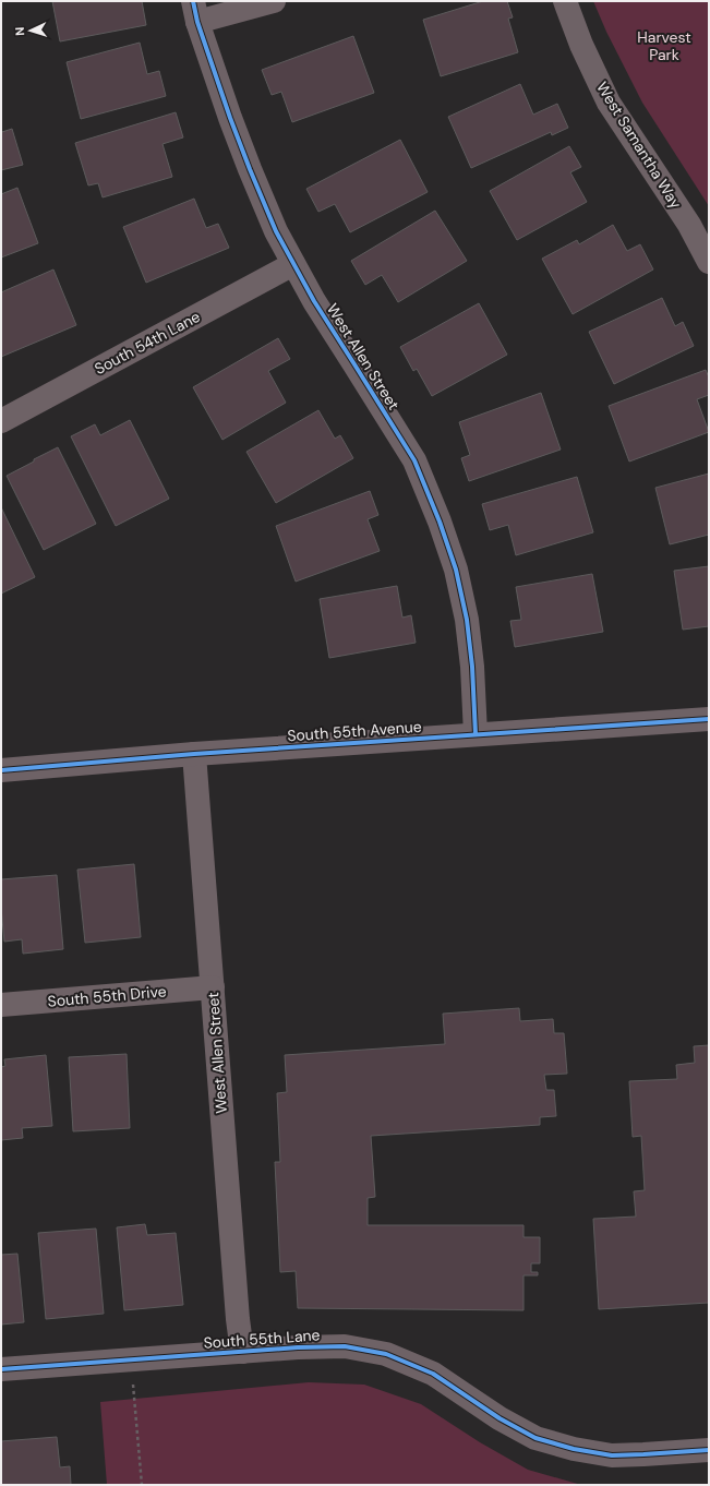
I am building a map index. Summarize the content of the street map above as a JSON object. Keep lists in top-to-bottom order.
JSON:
{
  "streets": {
    "street": [
      "West Samantha Way",
      "South 54th Lane",
      "West Allen Street",
      "South 55th Avenue",
      "South 55th Drive",
      "South 55th Lane"
    ]
  },
  "crossings": [
    ["South 54th Lane", "West Allen Street"],
    ["West Allen Street", "South 55th Avenue"],
    ["West Allen Street", "South 55th Drive"],
    ["West Allen Street", "South 55th Lane"]
  ],
  "parks": ["Harvest Park"],
  "north": "left"
}
